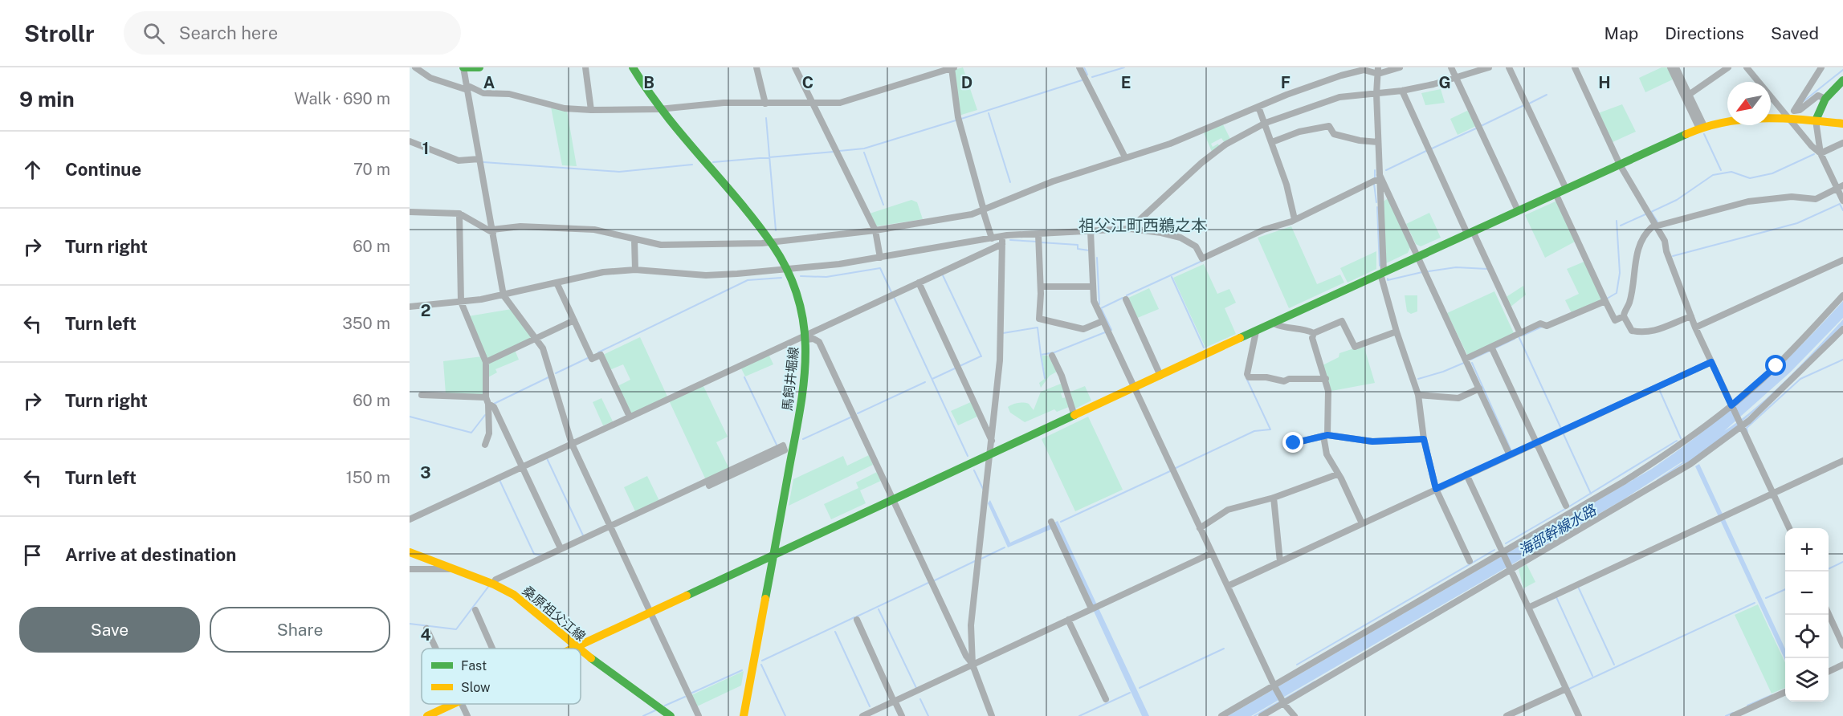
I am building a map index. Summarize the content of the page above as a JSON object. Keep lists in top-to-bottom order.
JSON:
{
  "streets": {
    "street": ["馬飼井堀線", "桑原祖父江線"]
  },
  "districts": ["祖父江町西鵜之本"],
  "water": ["海部幹線水路"],
  "legend": ["Fast", "Slow"],
  "north": "bottom left",
  "page": {
    "header": "Strollr",
    "search": "Search here",
    "nav": ["Map", "Directions", "Saved"],
    "heading": ["9 min", "Walk · 690 m"],
    "list": [
      ["Continue", "70 m"],
      ["Turn right", "60 m"],
      ["Turn left", "350 m"],
      ["Turn right", "60 m"],
      ["Turn left", "150 m"],
      "Arrive at destination"
    ],
    "map_buttons": ["+", "−"],
    "buttons": ["Save", "Share"]
  },
  "grid": {
    "columns": [
      "A",
      "B",
      "C",
      "D",
      "E",
      "F",
      "G",
      "H"
    ],
    "rows": [
      "1",
      "2",
      "3",
      "4"
    ]
  }
}
